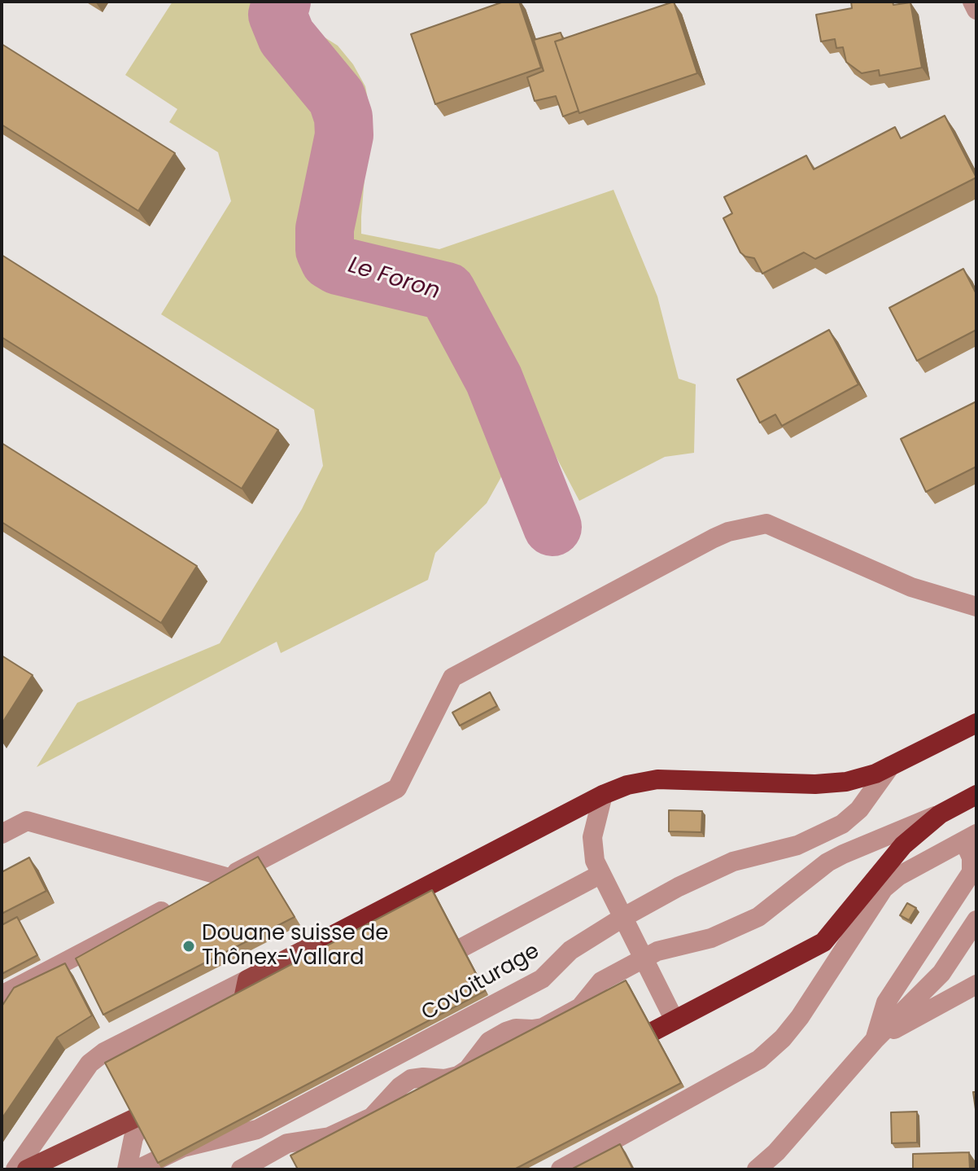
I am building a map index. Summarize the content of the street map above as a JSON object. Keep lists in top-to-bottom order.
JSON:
{
  "streets": {
    "lane": ["Covoiturage"]
  },
  "water": ["Le Foron"],
  "places": ["Douane suisse de Thônex-Vallard"]
}
